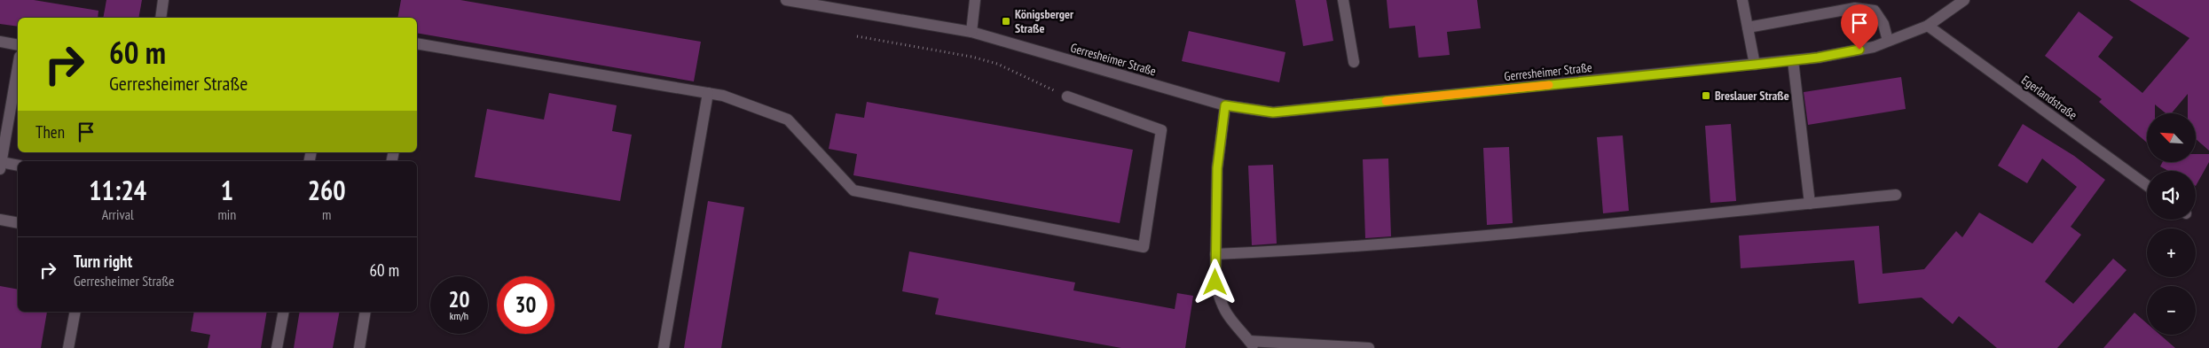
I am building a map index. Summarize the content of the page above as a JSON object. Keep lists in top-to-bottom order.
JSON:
{
  "streets": {
    "street": ["Gerresheimer Straße", "Egerlandstraße"]
  },
  "crossings": [
    ["Gerresheimer Straße", "Egerlandstraße"]
  ],
  "places": {
    "transit": ["Königsberger Straße", "Breslauer Straße"]
  },
  "north": "top left",
  "page": {
    "turn": ["60 m", "Gerresheimer Straße"],
    "then": "Then",
    "map_buttons": ["+", "−"],
    "eta": [
      "11:24",
      "Arrival",
      "1",
      "min",
      "260",
      "m"
    ],
    "list": [
      {
        "name": "Turn right",
        "note": "Gerresheimer Straße",
        "value": "60 m"
      }
    ],
    "speed": "20 km/h",
    "limit": "30"
  }
}
